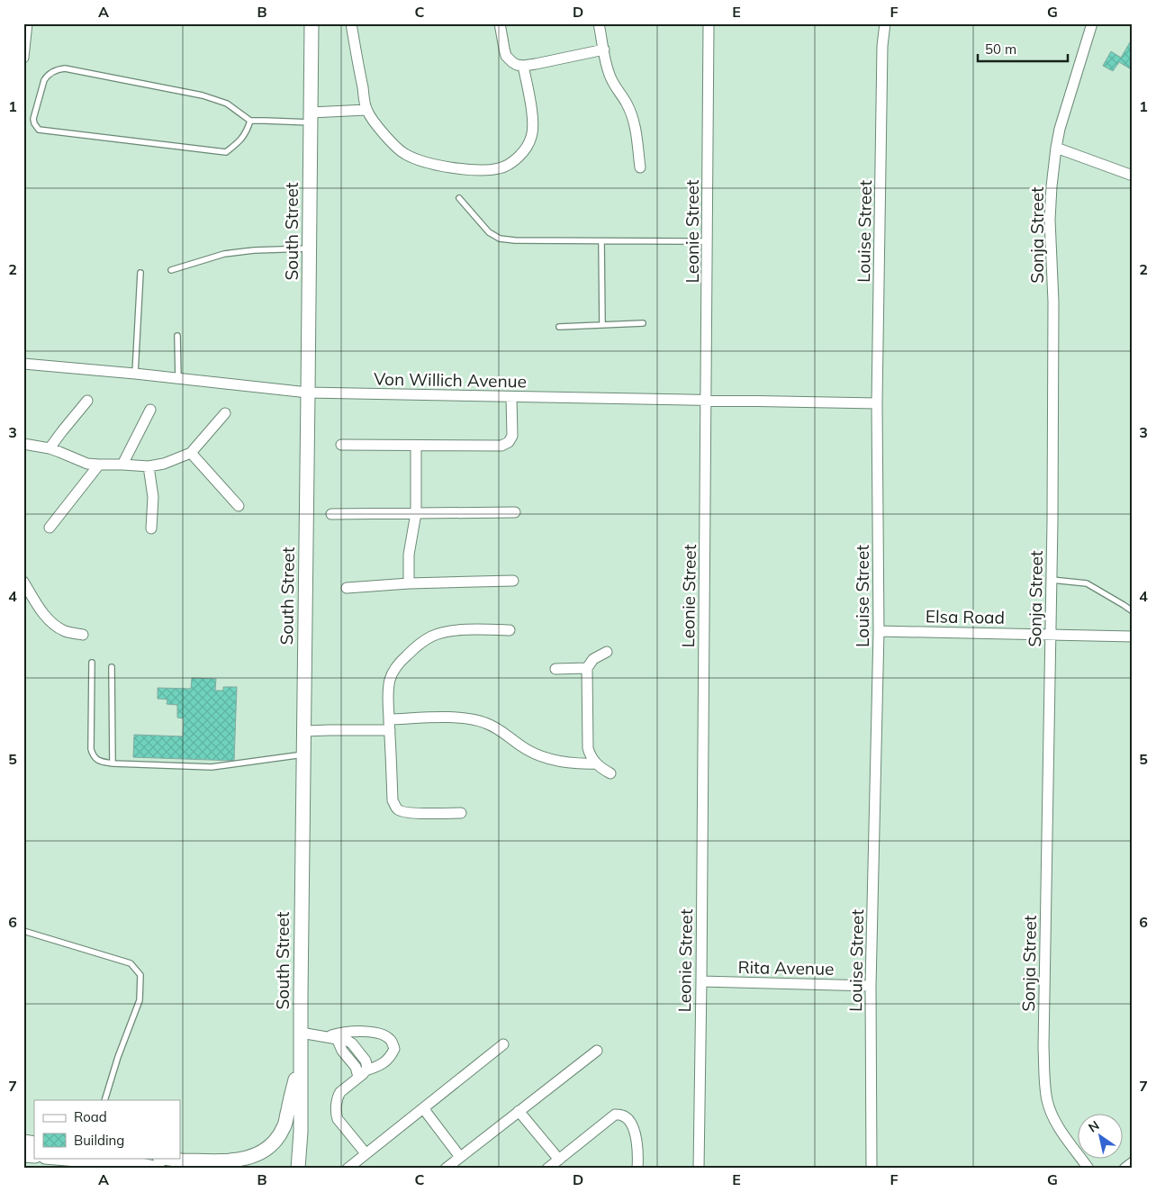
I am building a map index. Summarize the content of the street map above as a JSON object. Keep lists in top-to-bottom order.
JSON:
{
  "streets": {
    "street": [
      "South Street",
      "Leonie Street",
      "Louise Street",
      "Sonja Street",
      "Von Willich Avenue",
      "Elsa Road",
      "Rita Avenue"
    ]
  },
  "crossings": [
    ["South Street", "Von Willich Avenue"],
    ["Leonie Street", "Von Willich Avenue"],
    ["Leonie Street", "Rita Avenue"],
    ["Louise Street", "Von Willich Avenue"],
    ["Louise Street", "Elsa Road"],
    ["Louise Street", "Rita Avenue"],
    ["Sonja Street", "Elsa Road"]
  ],
  "legend": ["Road", "Building"],
  "scale_bar": "50 m",
  "north": "top left",
  "grid": {
    "columns": [
      "A",
      "B",
      "C",
      "D",
      "E",
      "F",
      "G"
    ],
    "rows": [
      "1",
      "2",
      "3",
      "4",
      "5",
      "6",
      "7"
    ]
  }
}
